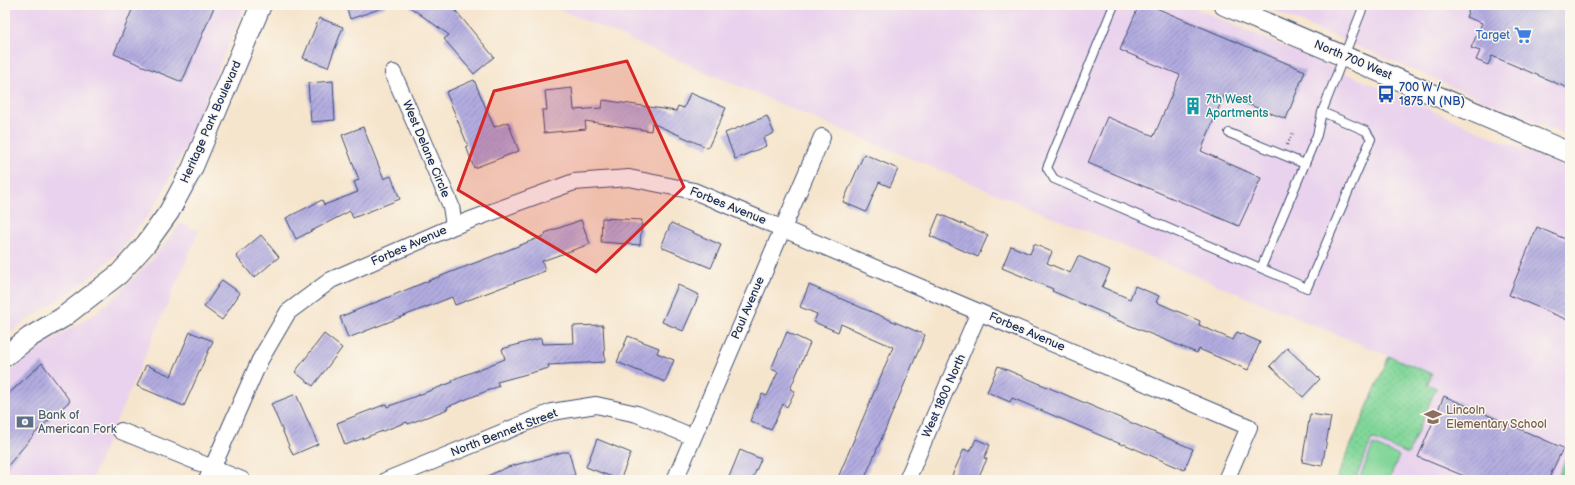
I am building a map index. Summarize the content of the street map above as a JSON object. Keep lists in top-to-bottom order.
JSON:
{
  "streets": {
    "street": [
      "North 700 West",
      "Heritage Park Boulevard",
      "West Delane Circle",
      "Forbes Avenue",
      "Paul Avenue",
      "West 1800 North",
      "North Bennett Street"
    ]
  },
  "crossings": [
    ["West Delane Circle", "Forbes Avenue"],
    ["Forbes Avenue", "Paul Avenue"],
    ["Forbes Avenue", "West 1800 North"],
    ["Paul Avenue", "North Bennett Street"]
  ],
  "places": {
    "supermarket": ["Target"],
    "bus stop": ["700 W / 1875 N (NB)"],
    "building": ["7th West Apartments"],
    "school or university": ["Lincoln Elementary School"],
    "bank": ["Bank of American Fork"]
  }
}
